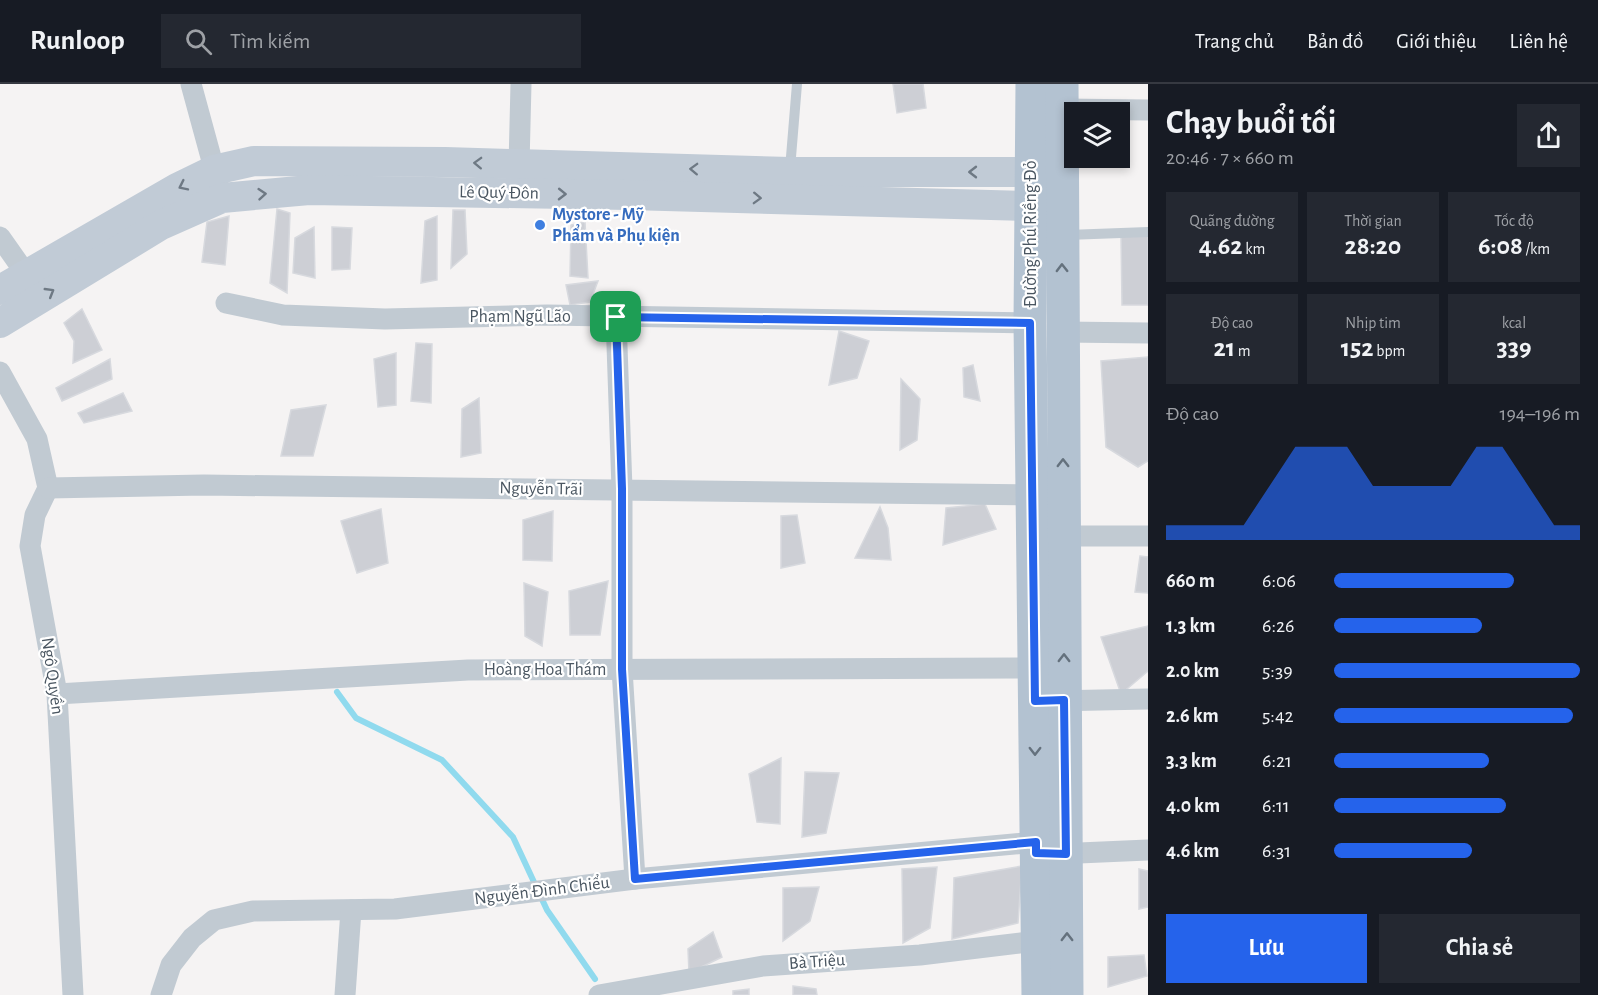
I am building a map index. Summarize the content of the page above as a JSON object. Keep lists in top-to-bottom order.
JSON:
{
  "streets": {
    "main road": ["Lê Quý Đôn", "Đường Phú Riềng Đỏ"],
    "street": [
      "Phạm Ngũ Lão",
      "Nguyễn Trãi",
      "Hoàng Hoa Thám",
      "Ngô Quyền",
      "Nguyễn Đình Chiểu",
      "Bà Triệu"
    ]
  },
  "crossings": [
    ["Lê Quý Đôn", "Đường Phú Riềng Đỏ"],
    ["Đường Phú Riềng Đỏ", "Phạm Ngũ Lão"],
    ["Đường Phú Riềng Đỏ", "Nguyễn Trãi"],
    ["Đường Phú Riềng Đỏ", "Hoàng Hoa Thám"],
    ["Đường Phú Riềng Đỏ", "Nguyễn Đình Chiểu"],
    ["Đường Phú Riềng Đỏ", "Bà Triệu"],
    ["Nguyễn Trãi", "Ngô Quyền"],
    ["Hoàng Hoa Thám", "Ngô Quyền"]
  ],
  "places": ["Mystore - Mỹ Phẩm và Phụ kiện"],
  "page": {
    "header": "Runloop",
    "search": "Tìm kiếm",
    "nav": [
      "Trang chủ",
      "Bản đồ",
      "Giới thiệu",
      "Liên hệ"
    ],
    "heading": ["Chạy buổi tối", "20:46 · 7 × 660 m"],
    "stats": [
      ["Quãng đường", "4.62 km"],
      ["Thời gian", "28:20"],
      ["Tốc độ", "6:08 /km"],
      ["Độ cao", "21 m"],
      ["Nhịp tim", "152 bpm"],
      ["kcal", "339"]
    ],
    "chart": ["Độ cao", "194–196 m"],
    "list": [
      {
        "name": "660 m",
        "note": "6:06"
      },
      {
        "name": "1.3 km",
        "note": "6:26"
      },
      {
        "name": "2.0 km",
        "note": "5:39"
      },
      {
        "name": "2.6 km",
        "note": "5:42"
      },
      {
        "name": "3.3 km",
        "note": "6:21"
      },
      {
        "name": "4.0 km",
        "note": "6:11"
      },
      {
        "name": "4.6 km",
        "note": "6:31"
      }
    ],
    "buttons": ["Lưu", "Chia sẻ"]
  }
}
